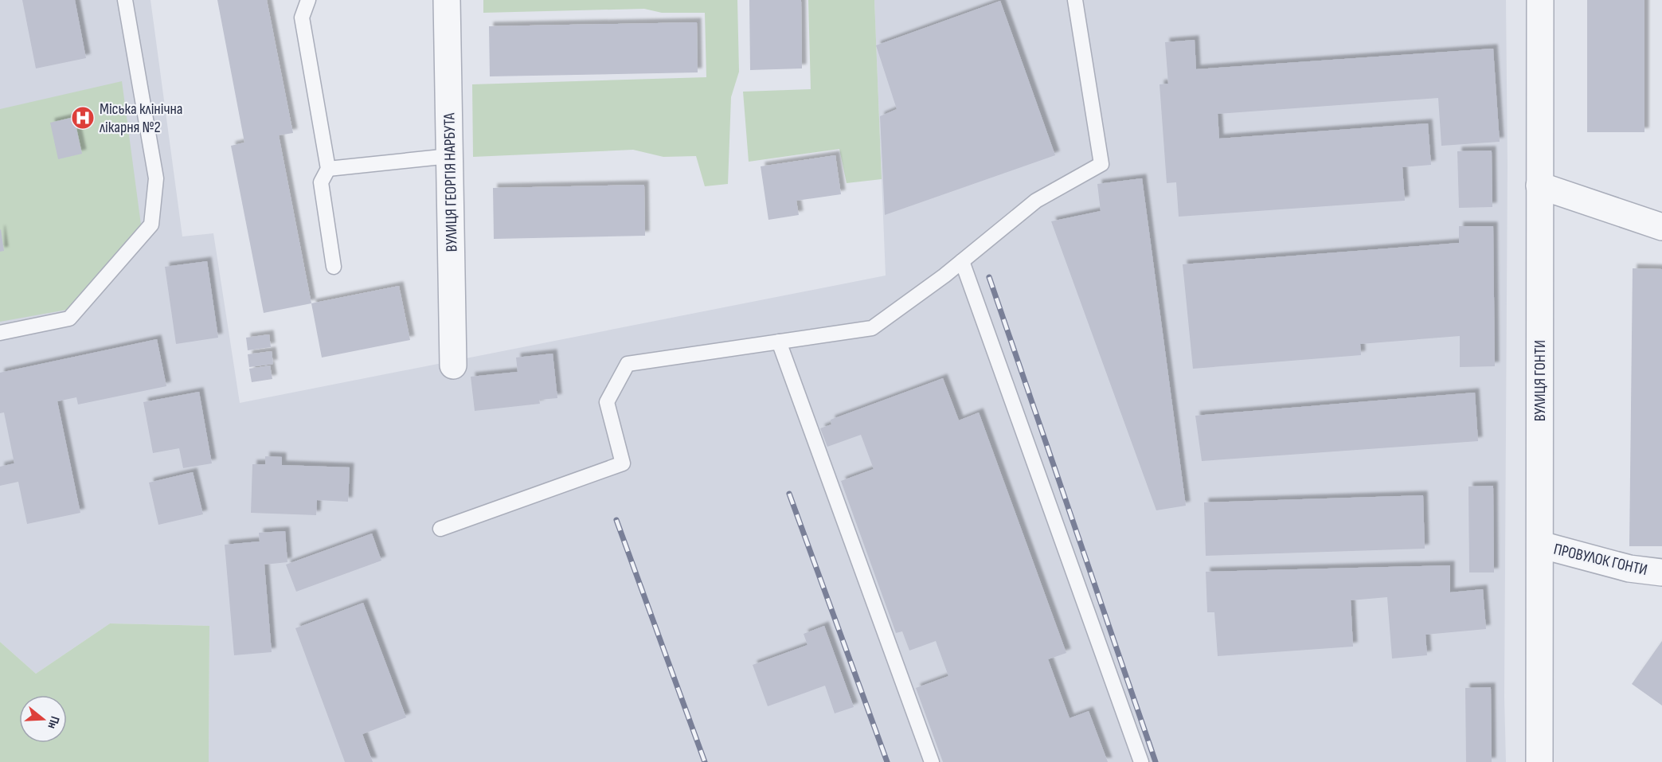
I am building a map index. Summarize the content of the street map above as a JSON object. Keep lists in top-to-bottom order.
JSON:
{
  "streets": {
    "street": ["ВУЛИЦЯ ГЕОРГІЯ НАРБУТА", "ВУЛИЦЯ ГОНТИ", "ПРОВУЛОК ГОНТИ"]
  },
  "crossings": [
    ["ВУЛИЦЯ ГОНТИ", "ПРОВУЛОК ГОНТИ"]
  ],
  "places": {
    "hospital": ["Міська клінічна лікарня №2"]
  },
  "north": "right"
}
